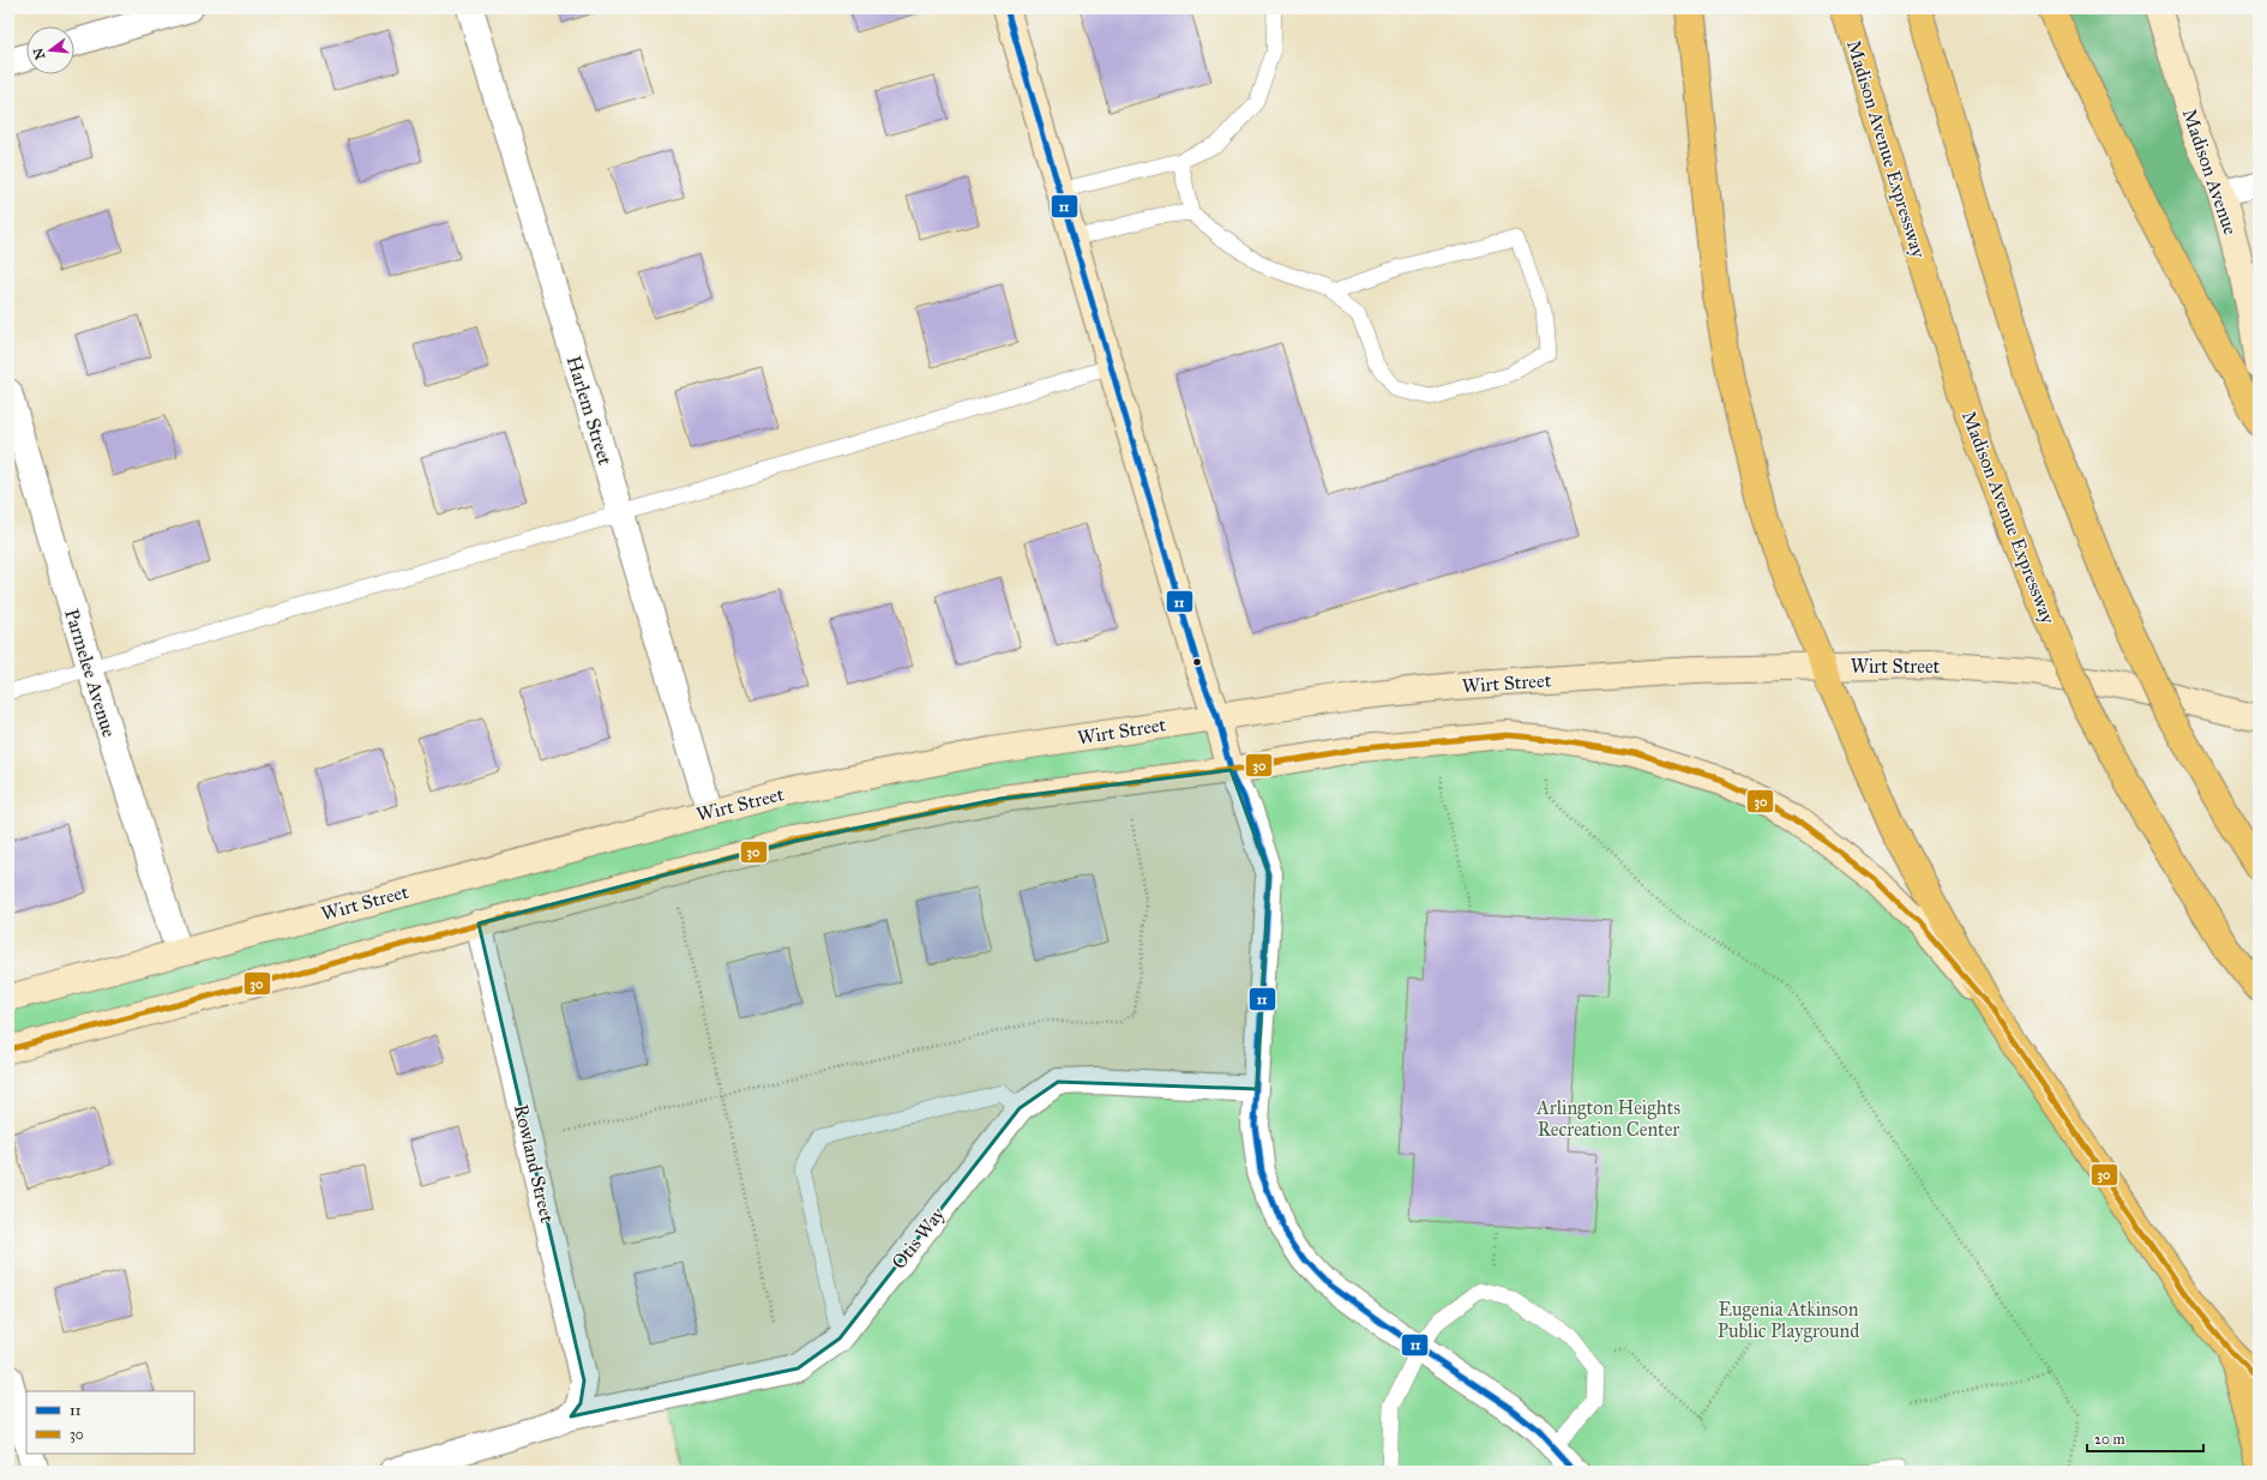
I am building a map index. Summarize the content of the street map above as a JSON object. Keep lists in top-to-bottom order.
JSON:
{
  "streets": {
    "main road": ["Madison Avenue Expressway", "Madison Avenue", "Wirt Street"],
    "street": [
      "Harlem Street",
      "Parmelee Avenue",
      "Rowland Street",
      "Otis Way"
    ]
  },
  "crossings": [
    ["Harlem Street", "Wirt Street"],
    ["Wirt Street", "Parmelee Avenue"],
    ["Rowland Street", "Otis Way"]
  ],
  "parks": ["Arlington Heights Recreation Center", "Eugenia Atkinson Public Playground"],
  "lines": ["transit line 11", "transit line 30"],
  "legend": ["11", "30"],
  "scale_bar": "20 m",
  "north": "left"
}
